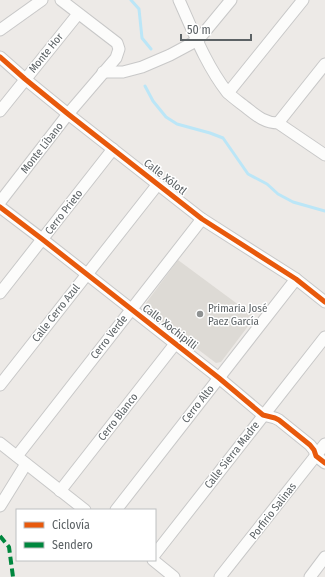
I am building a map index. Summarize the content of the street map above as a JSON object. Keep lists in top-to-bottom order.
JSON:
{
  "streets": {
    "street": [
      "Monte Hor",
      "Monte Líbano",
      "Calle Xólotl",
      "Cerro Prieto",
      "Calle Cerro Azul",
      "Calle Xochipilli",
      "Cerro Verde",
      "Cerro Alto",
      "Cerro Blanco",
      "Calle Sierra Madre",
      "Porfirio Salinas"
    ]
  },
  "crossings": [
    ["Monte Hor", "Monte Líbano"],
    ["Monte Hor", "Calle Xólotl"],
    ["Monte Líbano", "Calle Xólotl"],
    ["Calle Xólotl", "Cerro Prieto"],
    ["Calle Xólotl", "Calle Cerro Azul"],
    ["Calle Xólotl", "Cerro Verde"],
    ["Calle Xólotl", "Cerro Alto"],
    ["Cerro Prieto", "Calle Xochipilli"],
    ["Calle Cerro Azul", "Calle Xochipilli"],
    ["Calle Xochipilli", "Cerro Verde"],
    ["Calle Xochipilli", "Cerro Alto"],
    ["Calle Xochipilli", "Cerro Blanco"],
    ["Calle Xochipilli", "Calle Sierra Madre"],
    ["Calle Xochipilli", "Porfirio Salinas"]
  ],
  "places": ["Primaria José Paez García"],
  "legend": ["Ciclovía", "Sendero"],
  "scale_bar": "50 m"
}
